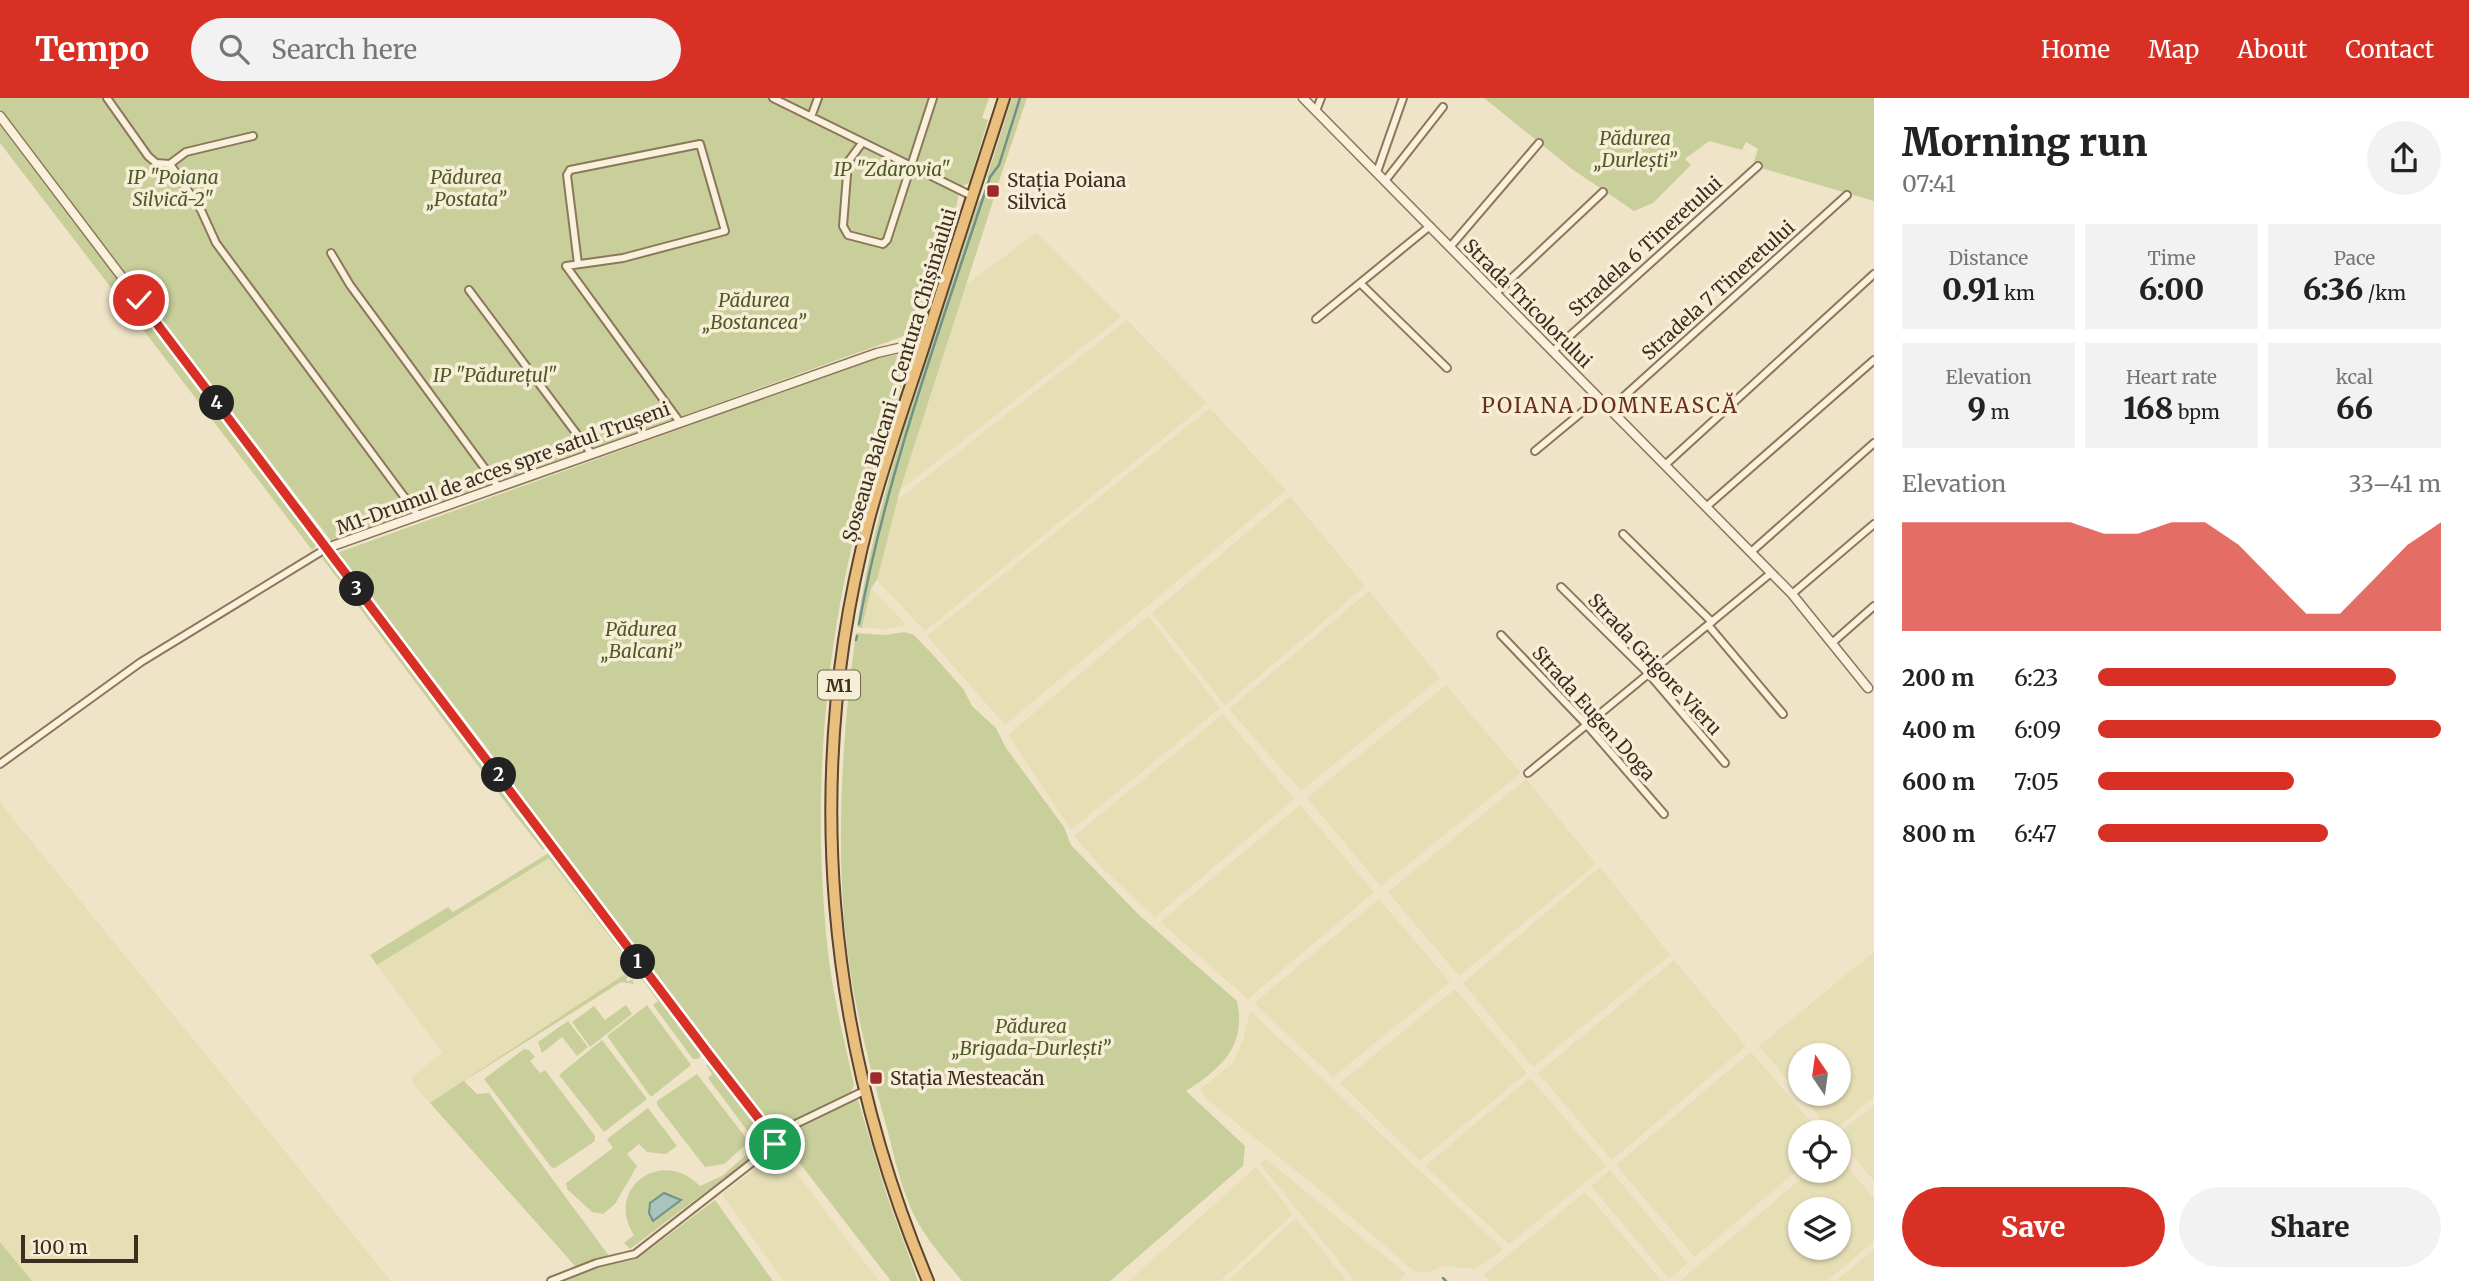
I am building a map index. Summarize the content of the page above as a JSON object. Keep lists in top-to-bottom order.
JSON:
{
  "streets": {
    "highway": ["Șoseaua Balcani - Centura Chișinăului", "M1"],
    "street": [
      "Stradela 6 Tineretului",
      "Stradela 7 Tineretului",
      "Strada Tricolorului",
      "M1-Drumul de acces spre satul Trușeni",
      "Strada Grigore Vieru",
      "Strada Eugen Doga"
    ]
  },
  "crossings": [
    ["Stradela 6 Tineretului", "Strada Tricolorului"],
    ["Stradela 7 Tineretului", "Strada Tricolorului"],
    ["Șoseaua Balcani - Centura Chișinăului", "M1-Drumul de acces spre satul Trușeni"]
  ],
  "districts": ["POIANA DOMNEASCĂ"],
  "parks": [
    "Pădurea „Durlești”",
    "IP \"Zdarovia\"",
    "IP \"Poiana Silvică-2\"",
    "Pădurea „Postata”",
    "Pădurea „Bostancea”",
    "IP \"Pădurețul\"",
    "Pădurea „Balcani”",
    "Pădurea „Brigada-Durlești”"
  ],
  "places": {
    "transit": ["Stația Poiana Silvică", "Stația Mesteacăn"]
  },
  "scale_bar": "100 m",
  "north": "top",
  "page": {
    "header": "Tempo",
    "search": "Search here",
    "nav": [
      "Home",
      "Map",
      "About",
      "Contact"
    ],
    "heading": ["Morning run", "07:41"],
    "stats": [
      ["Distance", "0.91 km"],
      ["Time", "6:00"],
      ["Pace", "6:36 /km"],
      ["Elevation", "9 m"],
      ["Heart rate", "168 bpm"],
      ["kcal", "66"]
    ],
    "pins": [
      "4",
      "3",
      "2",
      "1"
    ],
    "chart": ["Elevation", "33–41 m"],
    "list": [
      {
        "name": "200 m",
        "note": "6:23"
      },
      {
        "name": "400 m",
        "note": "6:09"
      },
      {
        "name": "600 m",
        "note": "7:05"
      },
      {
        "name": "800 m",
        "note": "6:47"
      }
    ],
    "buttons": ["Save", "Share"],
    "scale": "100 m"
  }
}
